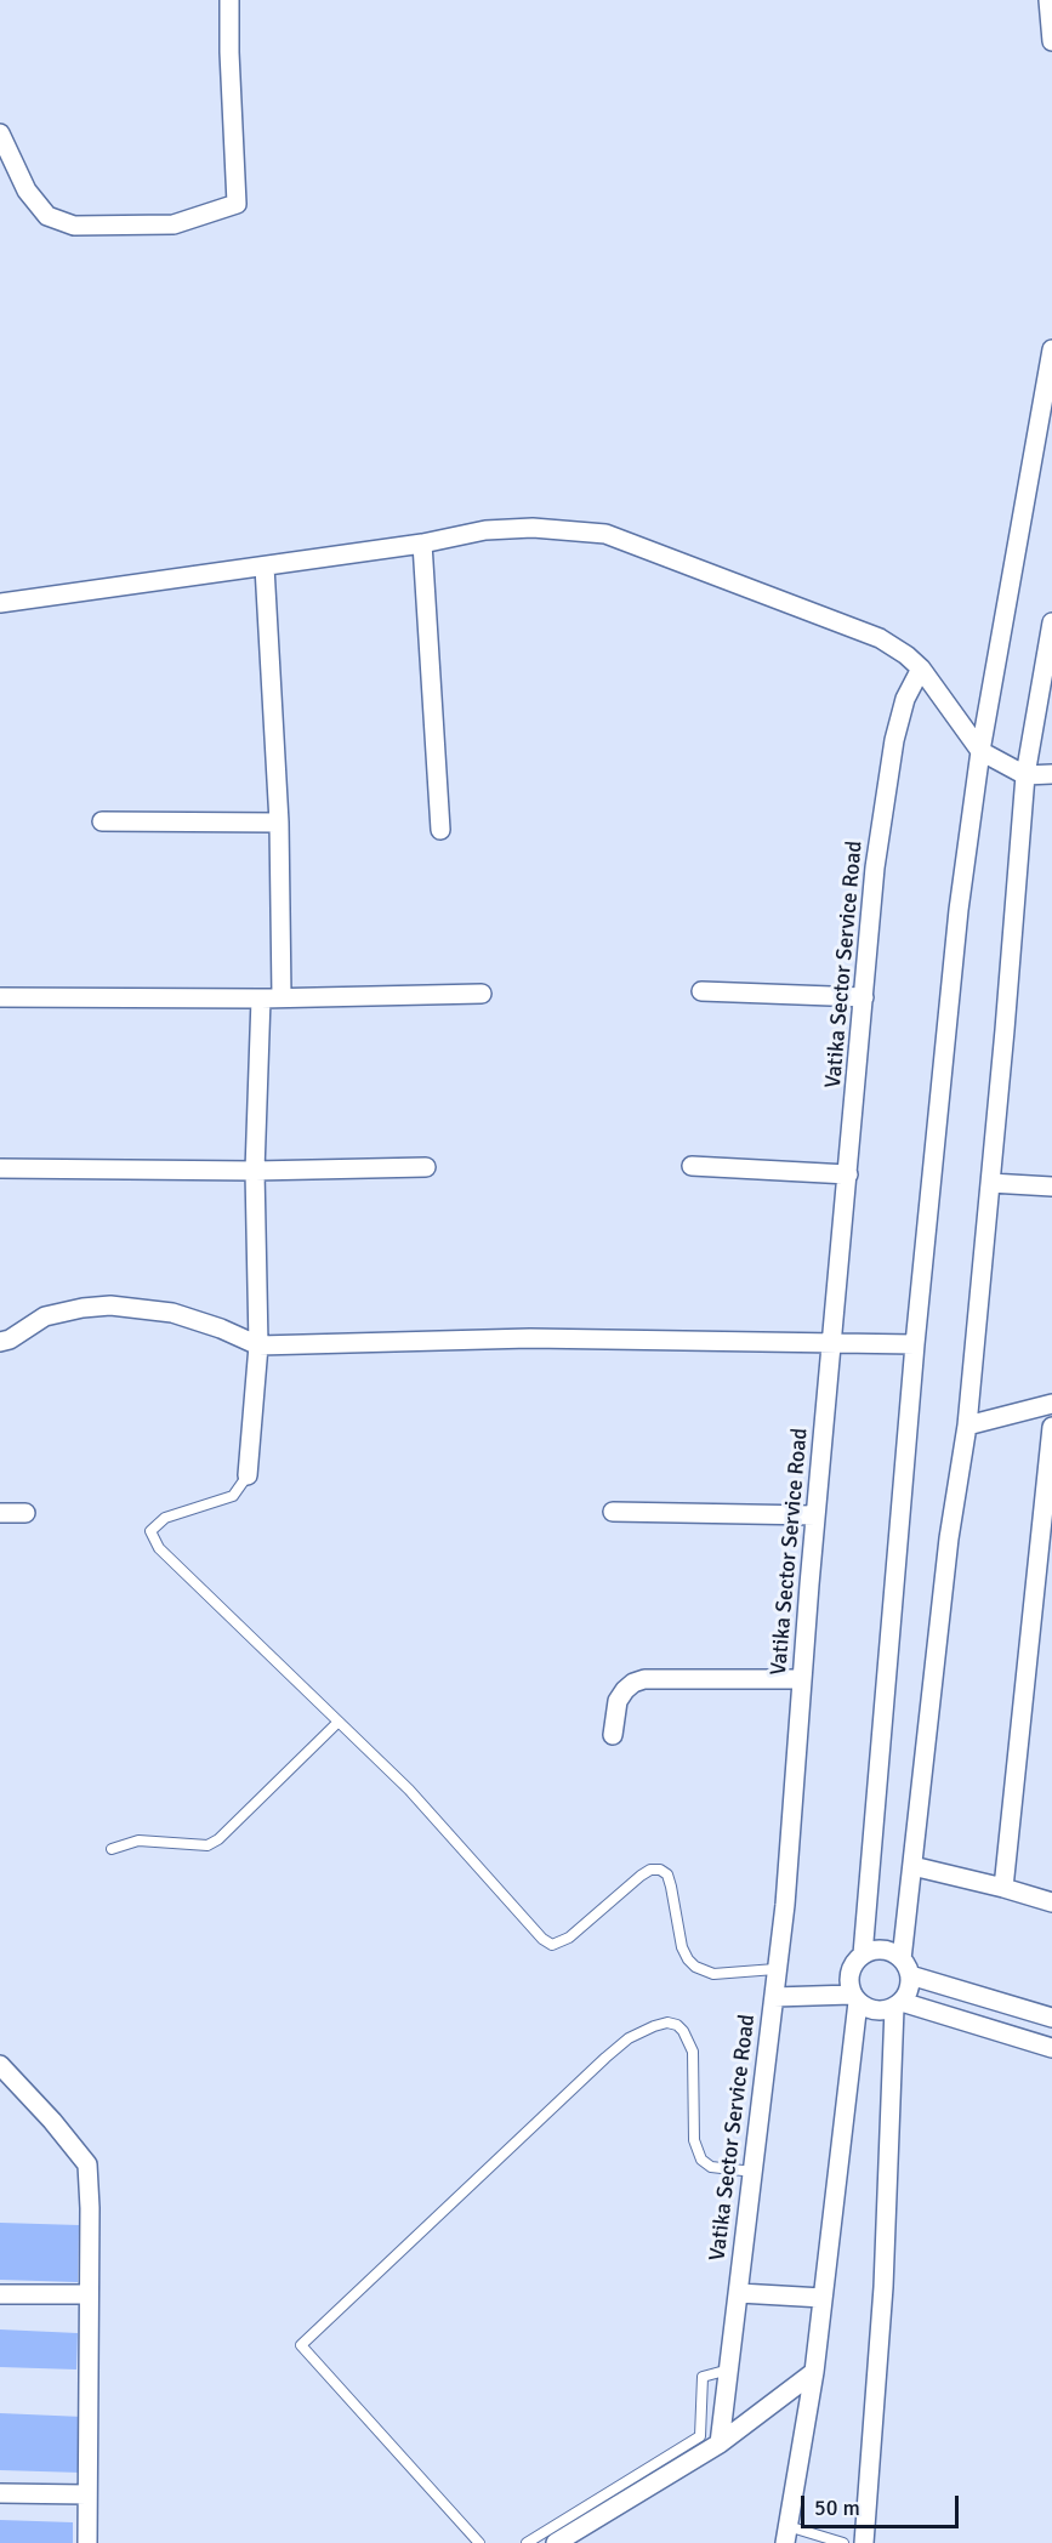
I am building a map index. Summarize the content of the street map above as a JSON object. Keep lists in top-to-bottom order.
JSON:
{
  "streets": {
    "street": ["Vatika Sector Service Road"]
  },
  "scale_bar": "50 m"
}
